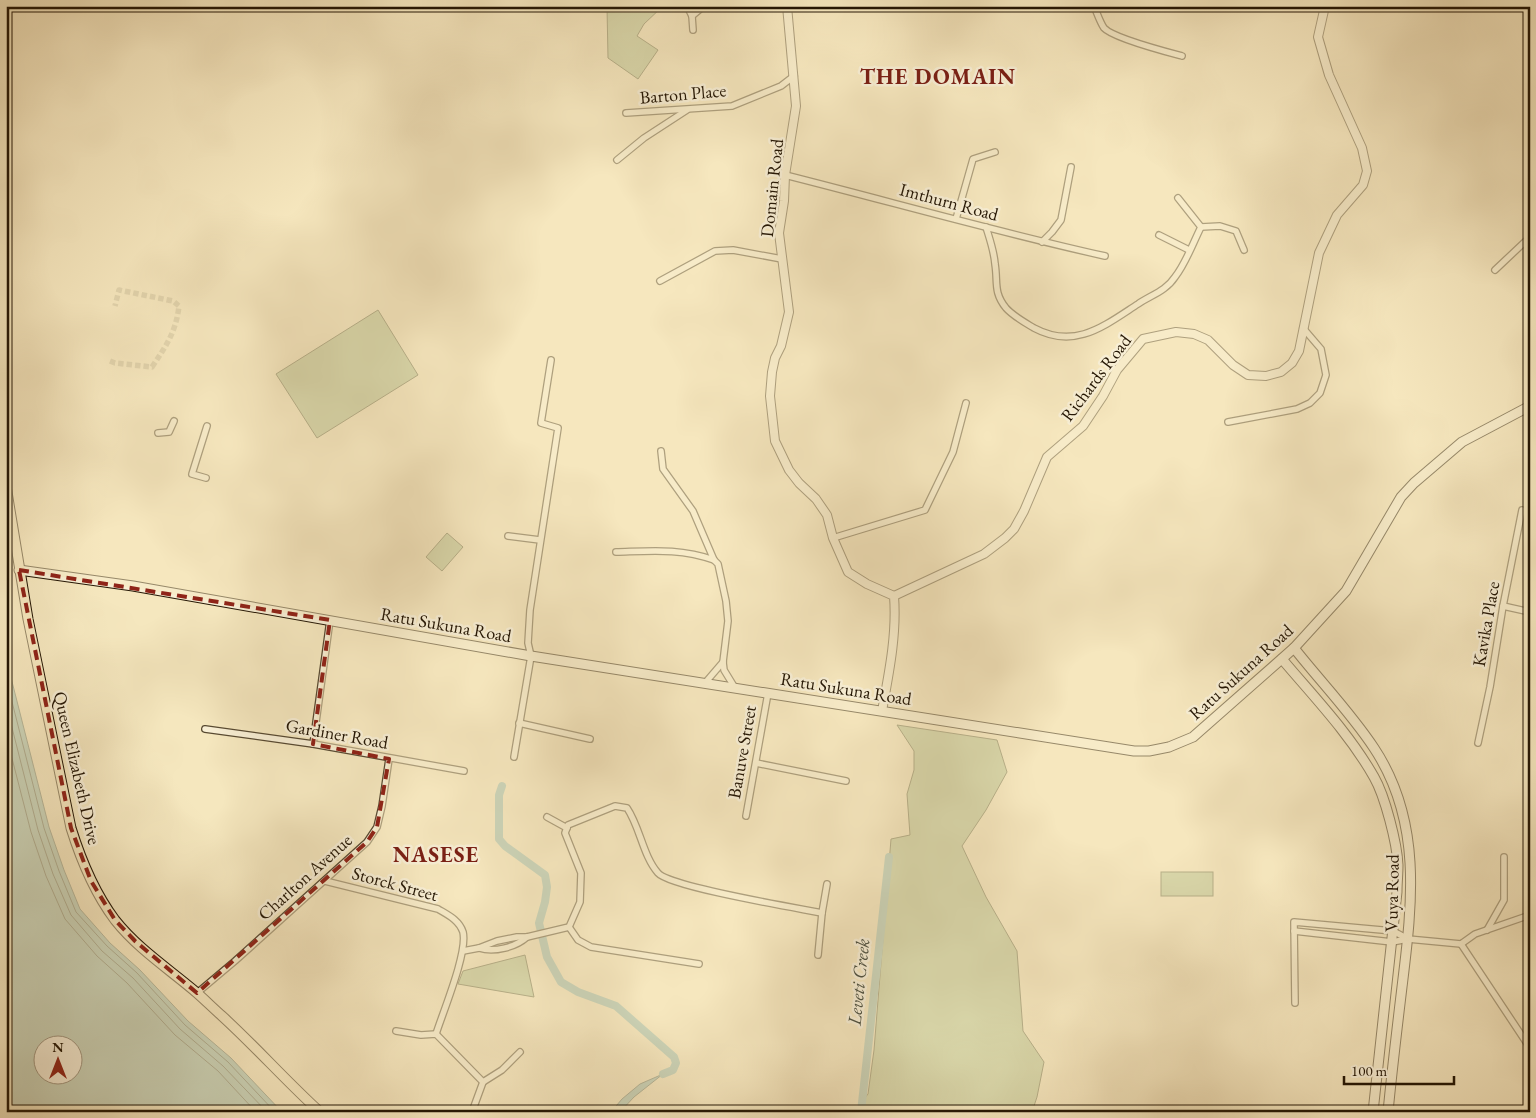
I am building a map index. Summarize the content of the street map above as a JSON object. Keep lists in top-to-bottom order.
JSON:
{
  "streets": {
    "main road": ["Ratu Sukuna Road", "Queen Elizabeth Drive", "Vuya Road"],
    "street": [
      "Barton Place",
      "Domain Road",
      "Imthurn Road",
      "Richards Road",
      "Kavika Place",
      "Gardiner Road",
      "Banuve Street",
      "Charlton Avenue",
      "Storck Street"
    ]
  },
  "crossings": [
    ["Barton Place", "Domain Road"],
    ["Domain Road", "Imthurn Road"],
    ["Domain Road", "Richards Road"],
    ["Ratu Sukuna Road", "Banuve Street"],
    ["Ratu Sukuna Road", "Queen Elizabeth Drive"],
    ["Ratu Sukuna Road", "Vuya Road"],
    ["Gardiner Road", "Charlton Avenue"],
    ["Queen Elizabeth Drive", "Charlton Avenue"],
    ["Charlton Avenue", "Storck Street"]
  ],
  "districts": ["THE DOMAIN", "NASESE"],
  "water": ["Leveti Creek"],
  "scale_bar": "100 m",
  "north": "top"
}
